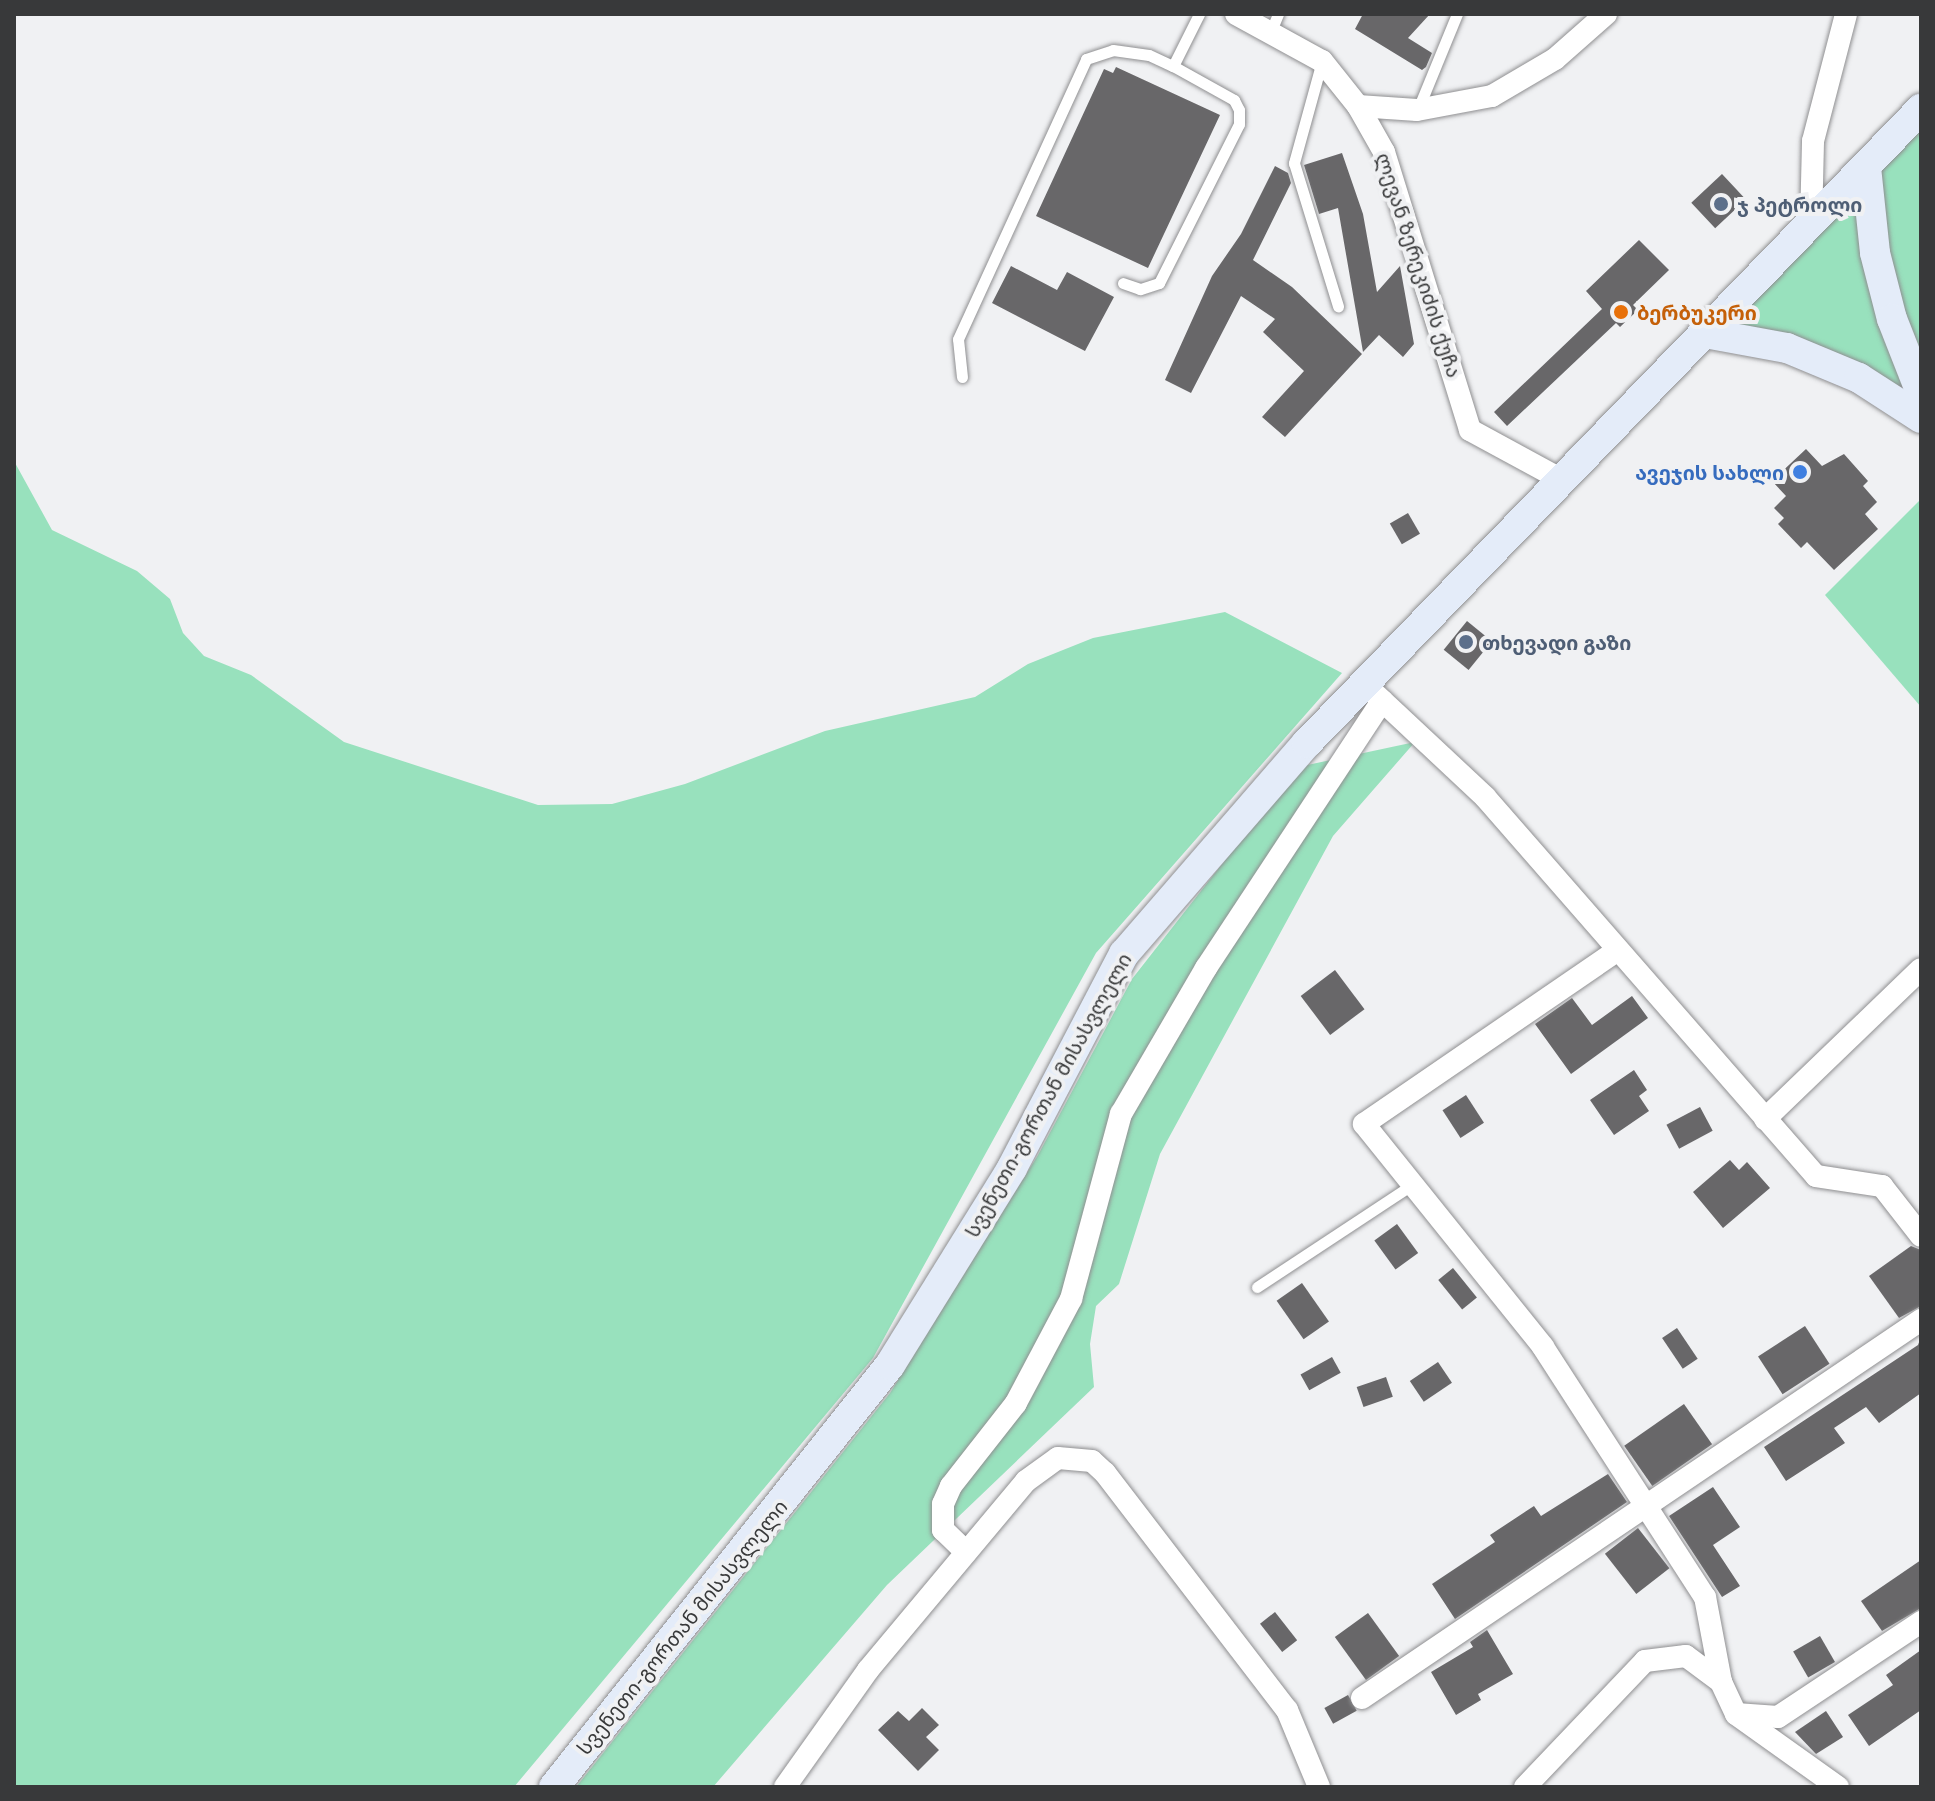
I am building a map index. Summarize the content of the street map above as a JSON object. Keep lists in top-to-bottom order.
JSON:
{
  "streets": {
    "main road": ["სვენეთი-გორთან მისასვლელი"],
    "street": ["ლევან ზერეკიძის ქუჩა"]
  },
  "crossings": [
    ["ლევან ზერეკიძის ქუჩა", "სვენეთი-გორთან მისასვლელი"]
  ],
  "places": [
    "ჯ პეტროლი",
    "ბერბუკერი",
    "ავეჯის სახლი",
    "თხევადი გაზი"
  ]
}
